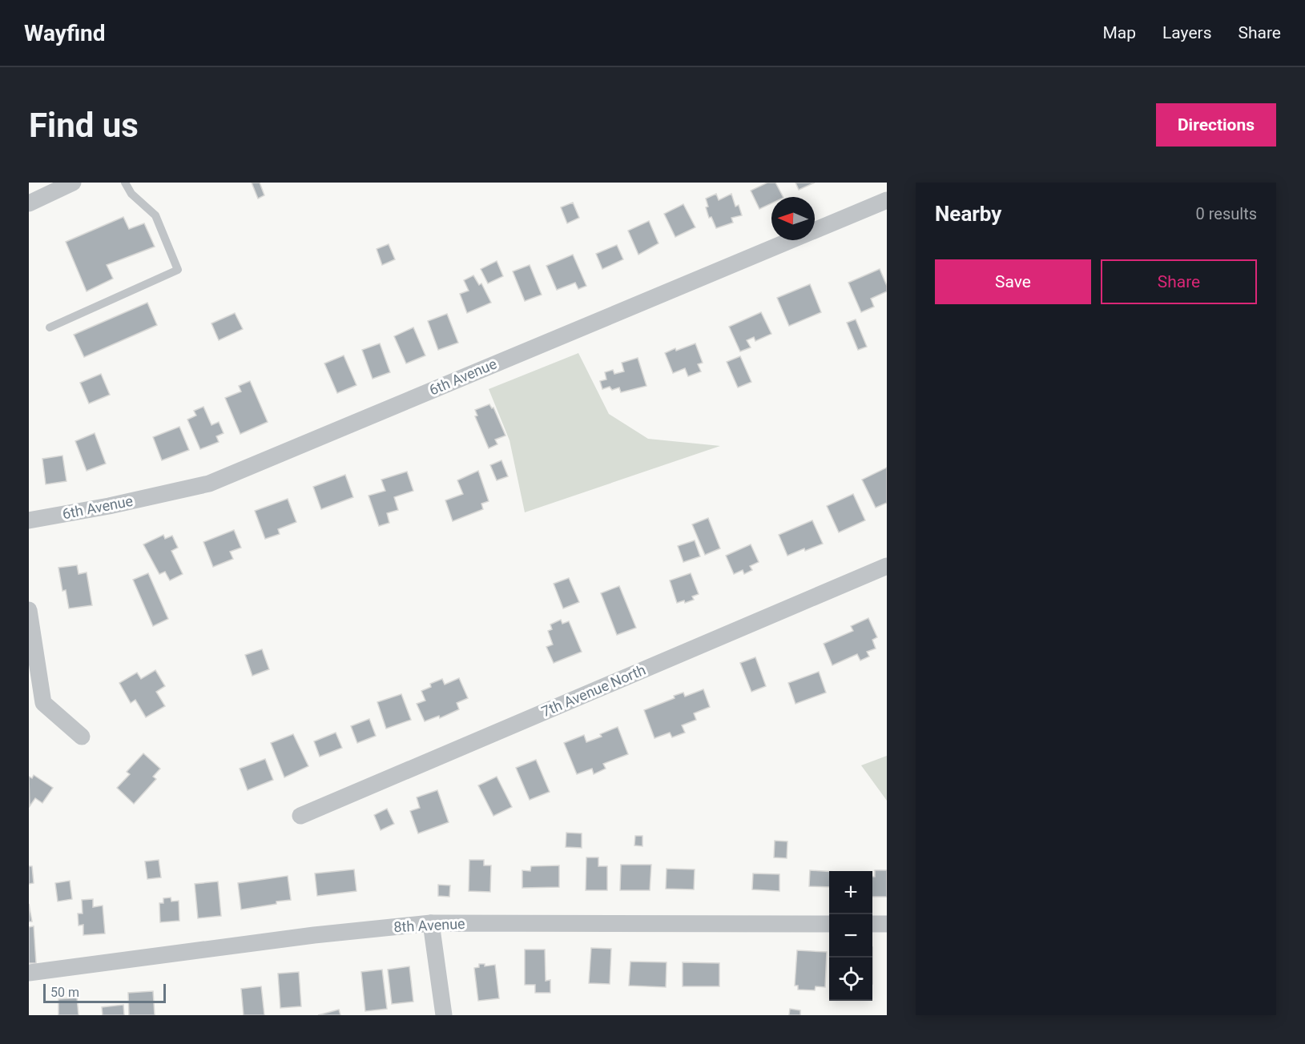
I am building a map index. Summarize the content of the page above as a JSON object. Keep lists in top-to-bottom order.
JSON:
{
  "streets": {
    "street": ["6th Avenue", "7th Avenue North", "8th Avenue"]
  },
  "scale_bar": "50 m",
  "north": "left",
  "page": {
    "header": "Wayfind",
    "nav": ["Map", "Layers", "Share"],
    "buttons": [
      "Directions",
      ["Save", "Share"]
    ],
    "title": "Find us",
    "heading": ["Nearby", "0 results"],
    "map_buttons": ["+", "−"],
    "scale": "50 m"
  }
}
